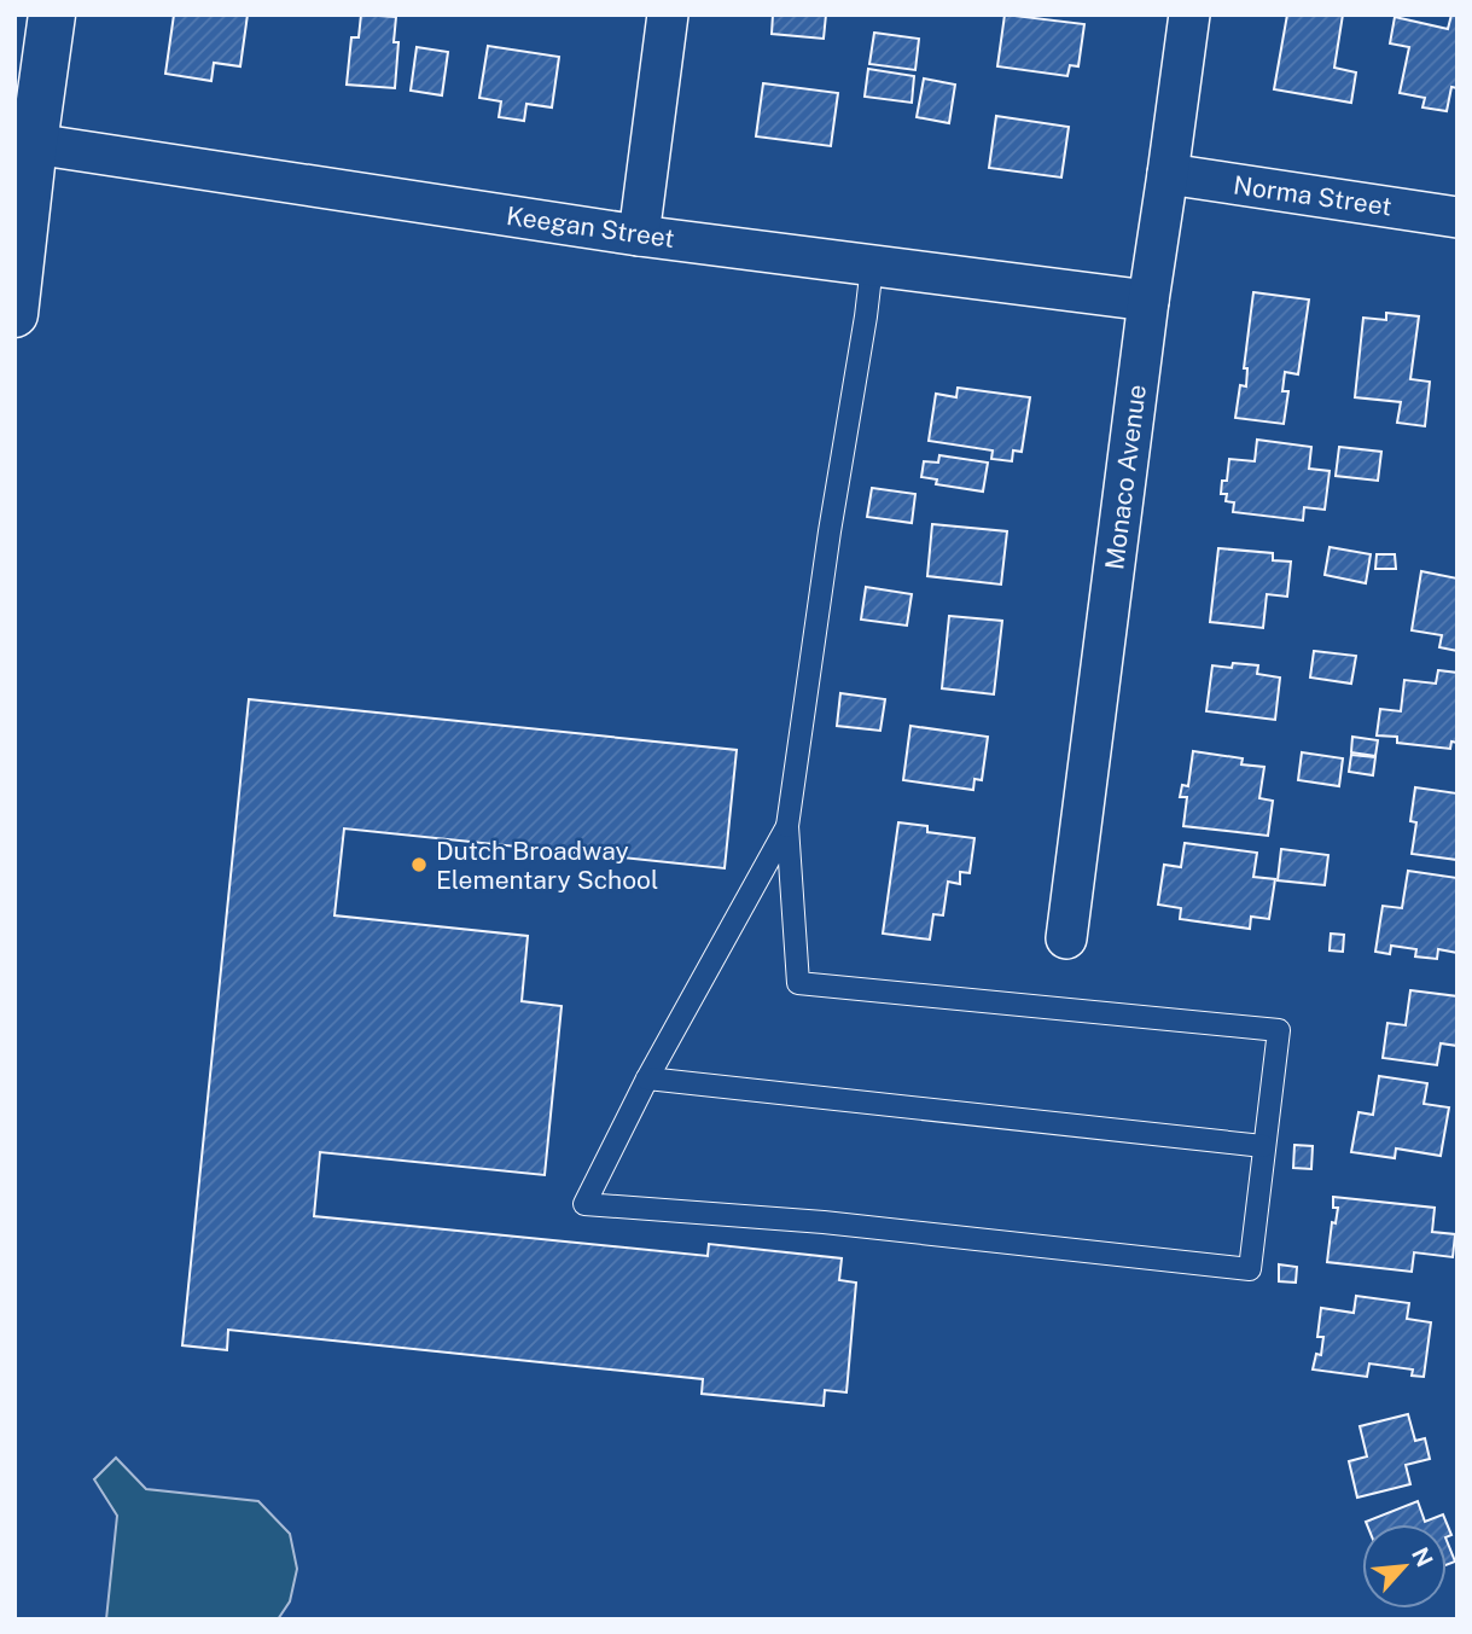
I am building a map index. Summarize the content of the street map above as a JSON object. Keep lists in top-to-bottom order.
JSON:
{
  "streets": {
    "street": ["Norma Street", "Keegan Street", "Monaco Avenue"]
  },
  "crossings": [
    ["Norma Street", "Monaco Avenue"],
    ["Keegan Street", "Monaco Avenue"]
  ],
  "places": ["Dutch Broadway Elementary School"],
  "north": "top right"
}
